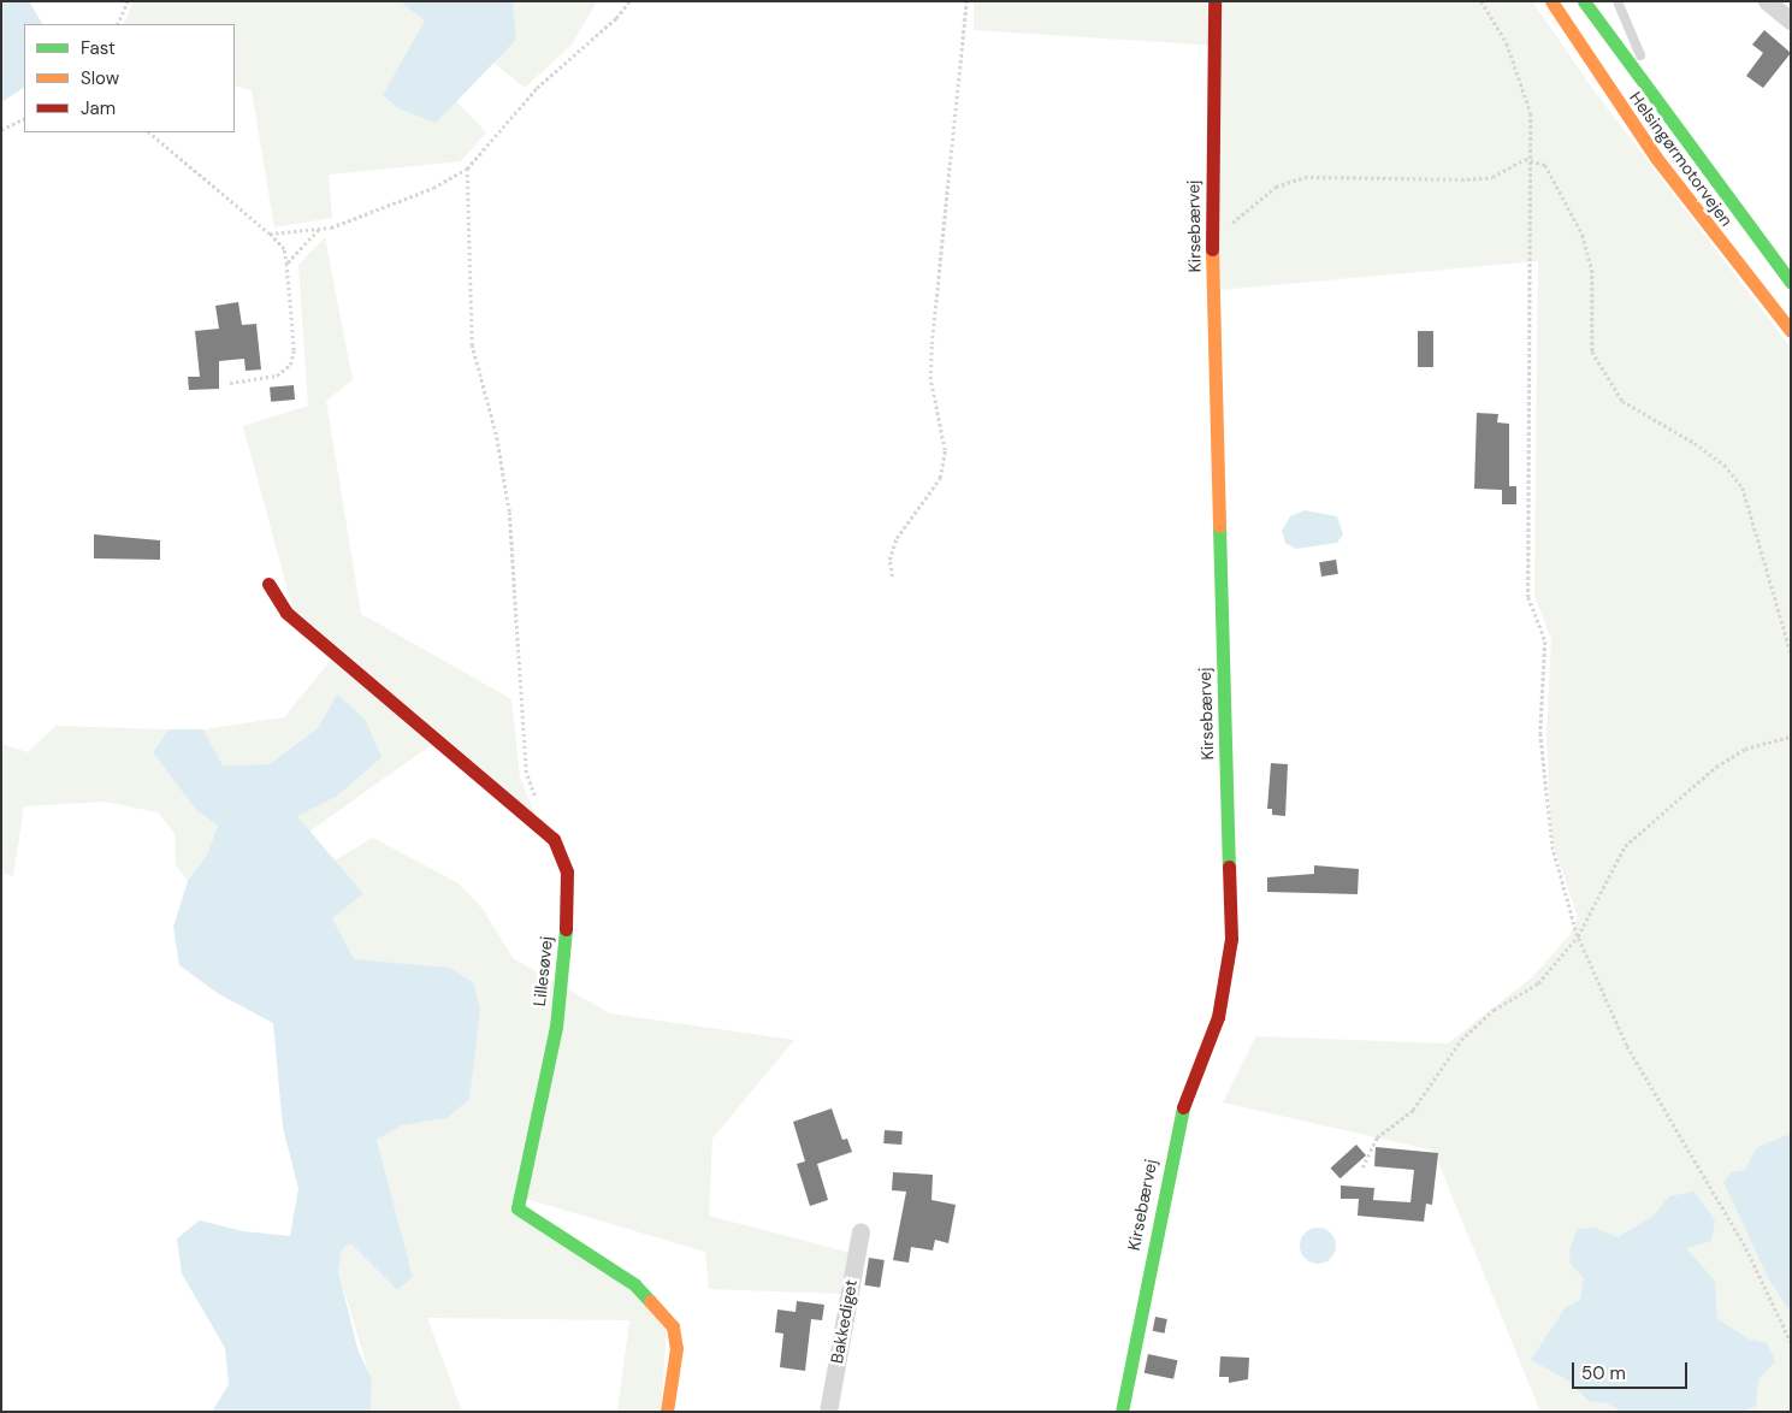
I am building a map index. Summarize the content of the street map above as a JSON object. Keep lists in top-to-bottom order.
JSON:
{
  "streets": {
    "main road": ["Helsingørmotorvejen", "Kirsebærvej", "Lillesøvej"],
    "street": ["Bakkediget"]
  },
  "legend": ["Fast", "Slow", "Jam"],
  "scale_bar": "50 m"
}
